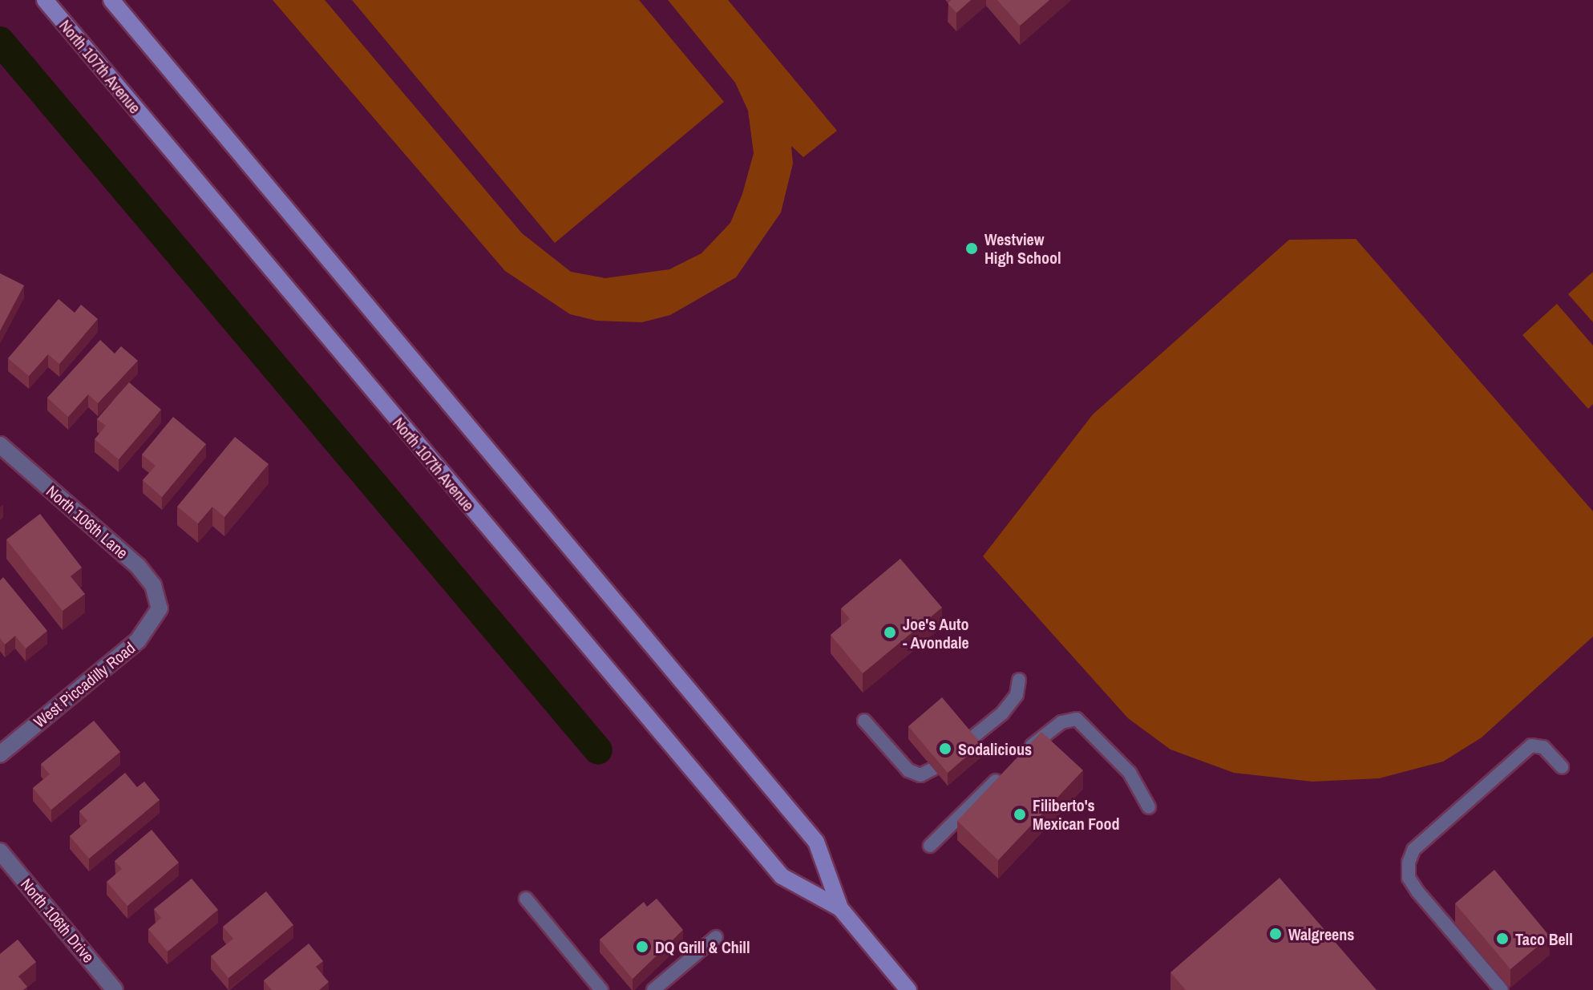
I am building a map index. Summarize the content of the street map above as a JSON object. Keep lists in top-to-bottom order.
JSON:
{
  "streets": {
    "main road": ["North 107th Avenue"],
    "street": ["North 106th Lane", "West Piccadilly Road", "North 106th Drive"]
  },
  "crossings": [
    ["North 106th Lane", "West Piccadilly Road"]
  ],
  "places": [
    "Westview High School",
    "Joe's Auto - Avondale",
    "Sodalicious",
    "Filiberto's Mexican Food",
    "Walgreens",
    "Taco Bell",
    "DQ Grill & Chill"
  ]
}
